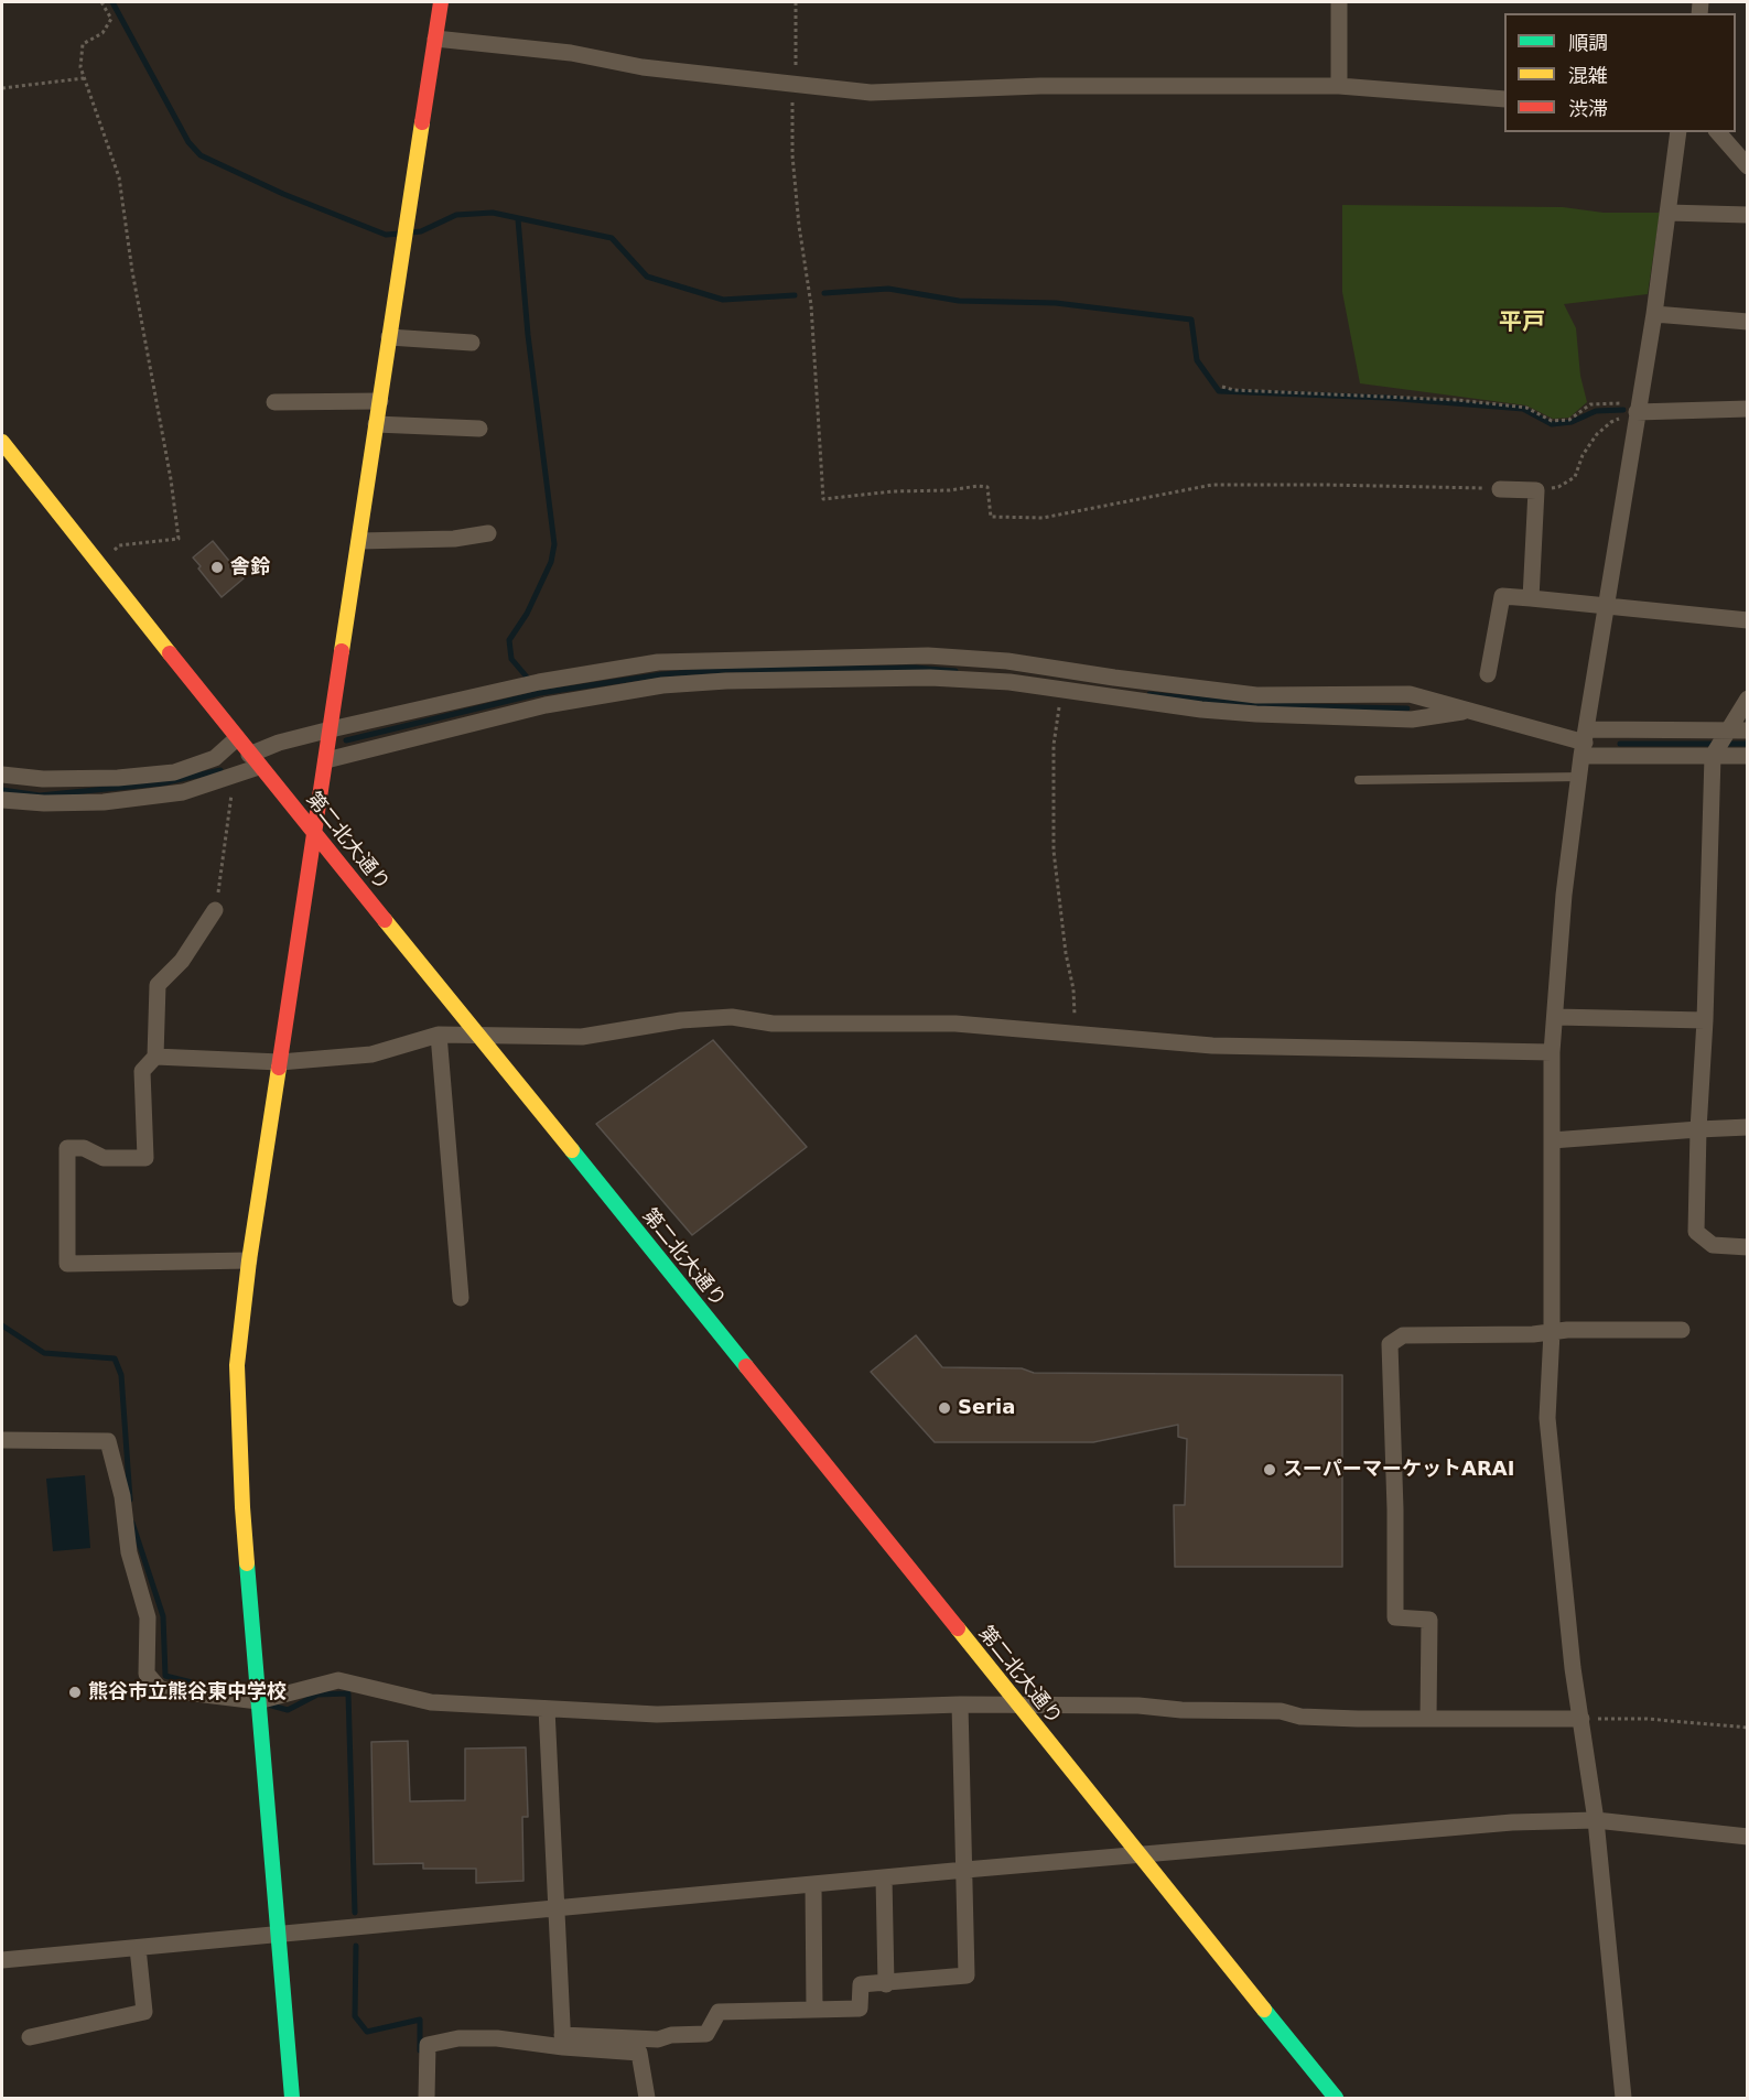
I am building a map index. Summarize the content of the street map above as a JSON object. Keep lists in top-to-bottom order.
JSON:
{
  "streets": {
    "street": ["第二北大通り"]
  },
  "districts": ["平戸"],
  "places": [
    "舎鈴",
    "Seria",
    "スーパーマーケットARAI",
    "熊谷市立熊谷東中学校"
  ],
  "legend": ["順調", "混雑", "渋滞"]
}
